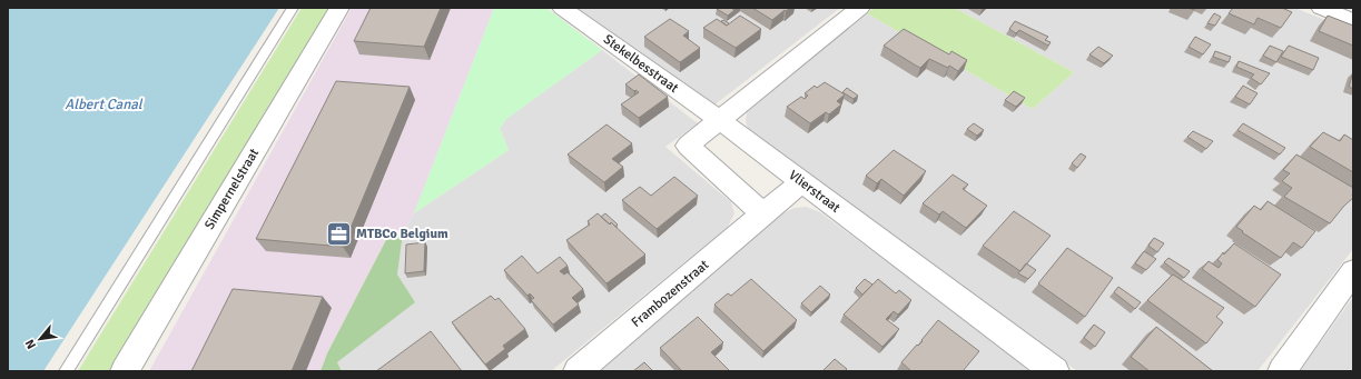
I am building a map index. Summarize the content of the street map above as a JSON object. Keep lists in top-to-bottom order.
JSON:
{
  "streets": {
    "street": [
      "Stekelbesstraat",
      "Simpernelstraat",
      "Vlierstraat",
      "Frambozenstraat"
    ]
  },
  "crossings": [
    ["Stekelbesstraat", "Vlierstraat"],
    ["Vlierstraat", "Frambozenstraat"]
  ],
  "water": ["Albert Canal"],
  "places": {
    "office": ["MTBCo Belgium"]
  },
  "north": "bottom left"
}
